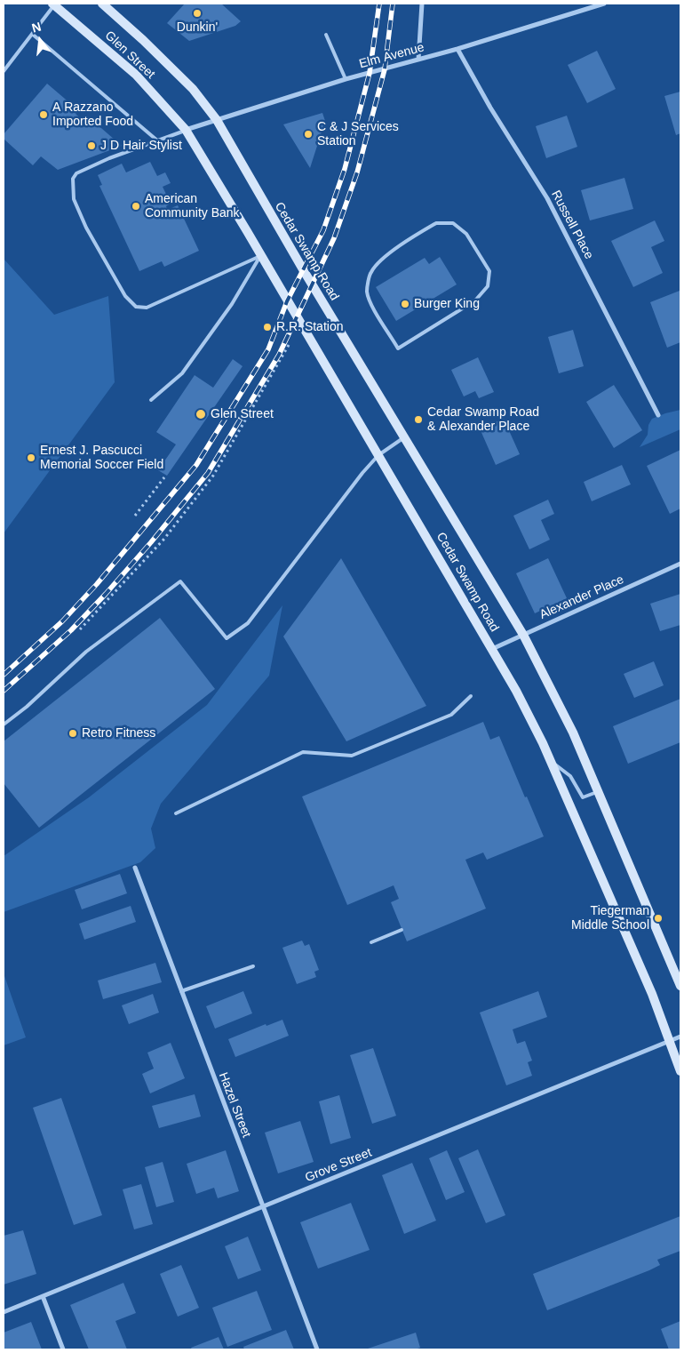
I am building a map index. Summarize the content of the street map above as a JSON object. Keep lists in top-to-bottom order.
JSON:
{
  "streets": {
    "main road": ["Glen Street", "Cedar Swamp Road"],
    "street": [
      "Elm Avenue",
      "Russell Place",
      "Alexander Place",
      "Hazel Street",
      "Grove Street"
    ]
  },
  "crossings": [
    ["Glen Street", "Elm Avenue"],
    ["Glen Street", "Cedar Swamp Road"],
    ["Elm Avenue", "Russell Place"],
    ["Elm Avenue", "Cedar Swamp Road"],
    ["Cedar Swamp Road", "Alexander Place"],
    ["Cedar Swamp Road", "Grove Street"],
    ["Hazel Street", "Grove Street"]
  ],
  "places": [
    "Dunkin'",
    "A Razzano Imported Food",
    "C & J Services Station",
    "J D Hair Stylist",
    "American Community Bank",
    "Burger King",
    "R.R. Station",
    "Glen Street",
    "Cedar Swamp Road & Alexander Place",
    "Ernest J. Pascucci Memorial Soccer Field",
    "Retro Fitness",
    "Tiegerman Middle School"
  ],
  "north": "top"
}
